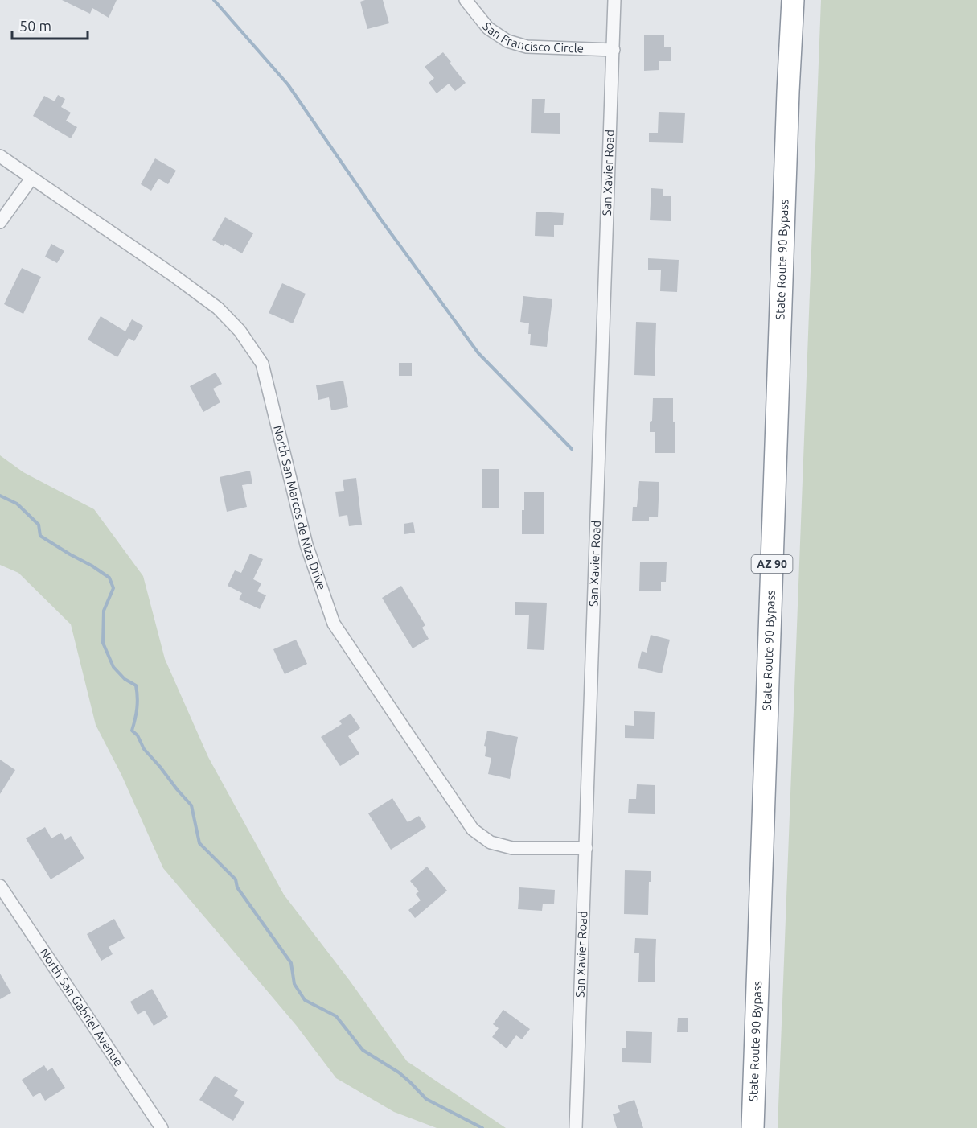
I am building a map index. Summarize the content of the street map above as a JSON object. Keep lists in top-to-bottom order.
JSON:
{
  "streets": {
    "highway": ["State Route 90 Bypass", "AZ 90"],
    "street": [
      "San Francisco Circle",
      "San Xavier Road",
      "North San Marcos de Niza Drive",
      "North San Gabriel Avenue"
    ]
  },
  "crossings": [
    ["San Francisco Circle", "San Xavier Road"],
    ["San Xavier Road", "North San Marcos de Niza Drive"]
  ],
  "scale_bar": "50 m"
}
